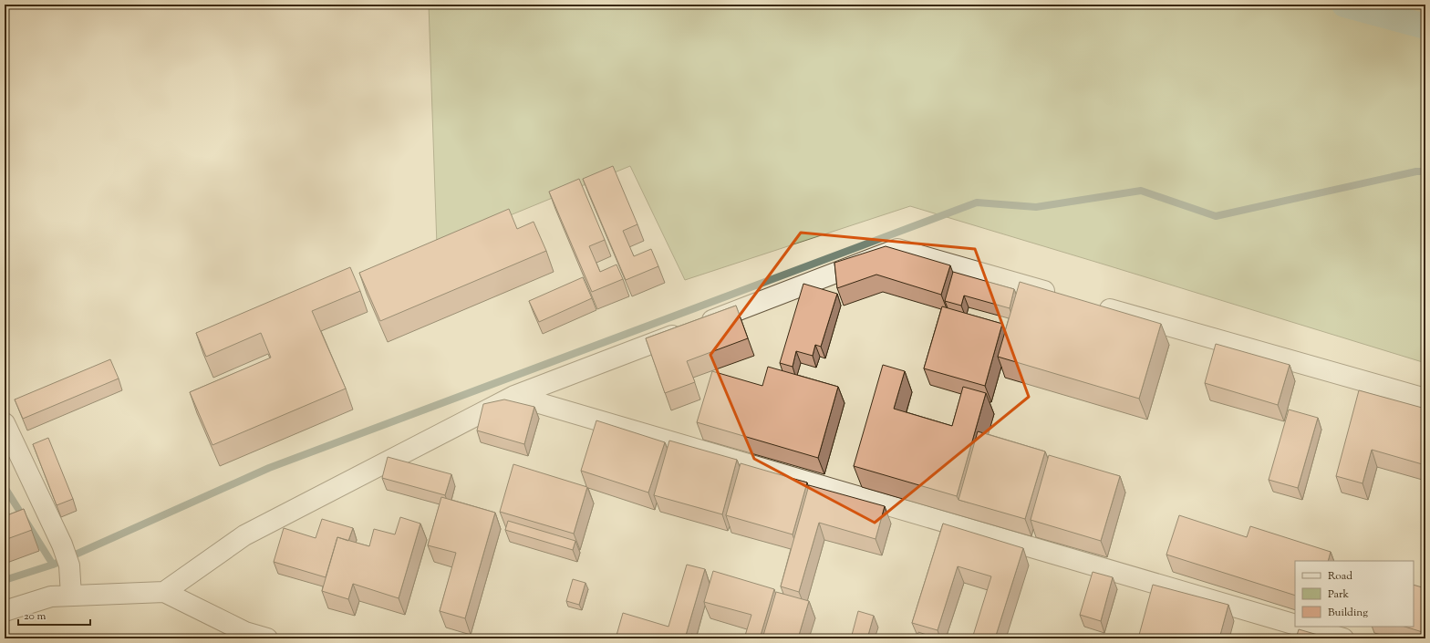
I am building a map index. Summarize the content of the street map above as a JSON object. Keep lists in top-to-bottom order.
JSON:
{
  "legend": ["Road", "Park", "Building"],
  "scale_bar": "20 m"
}
